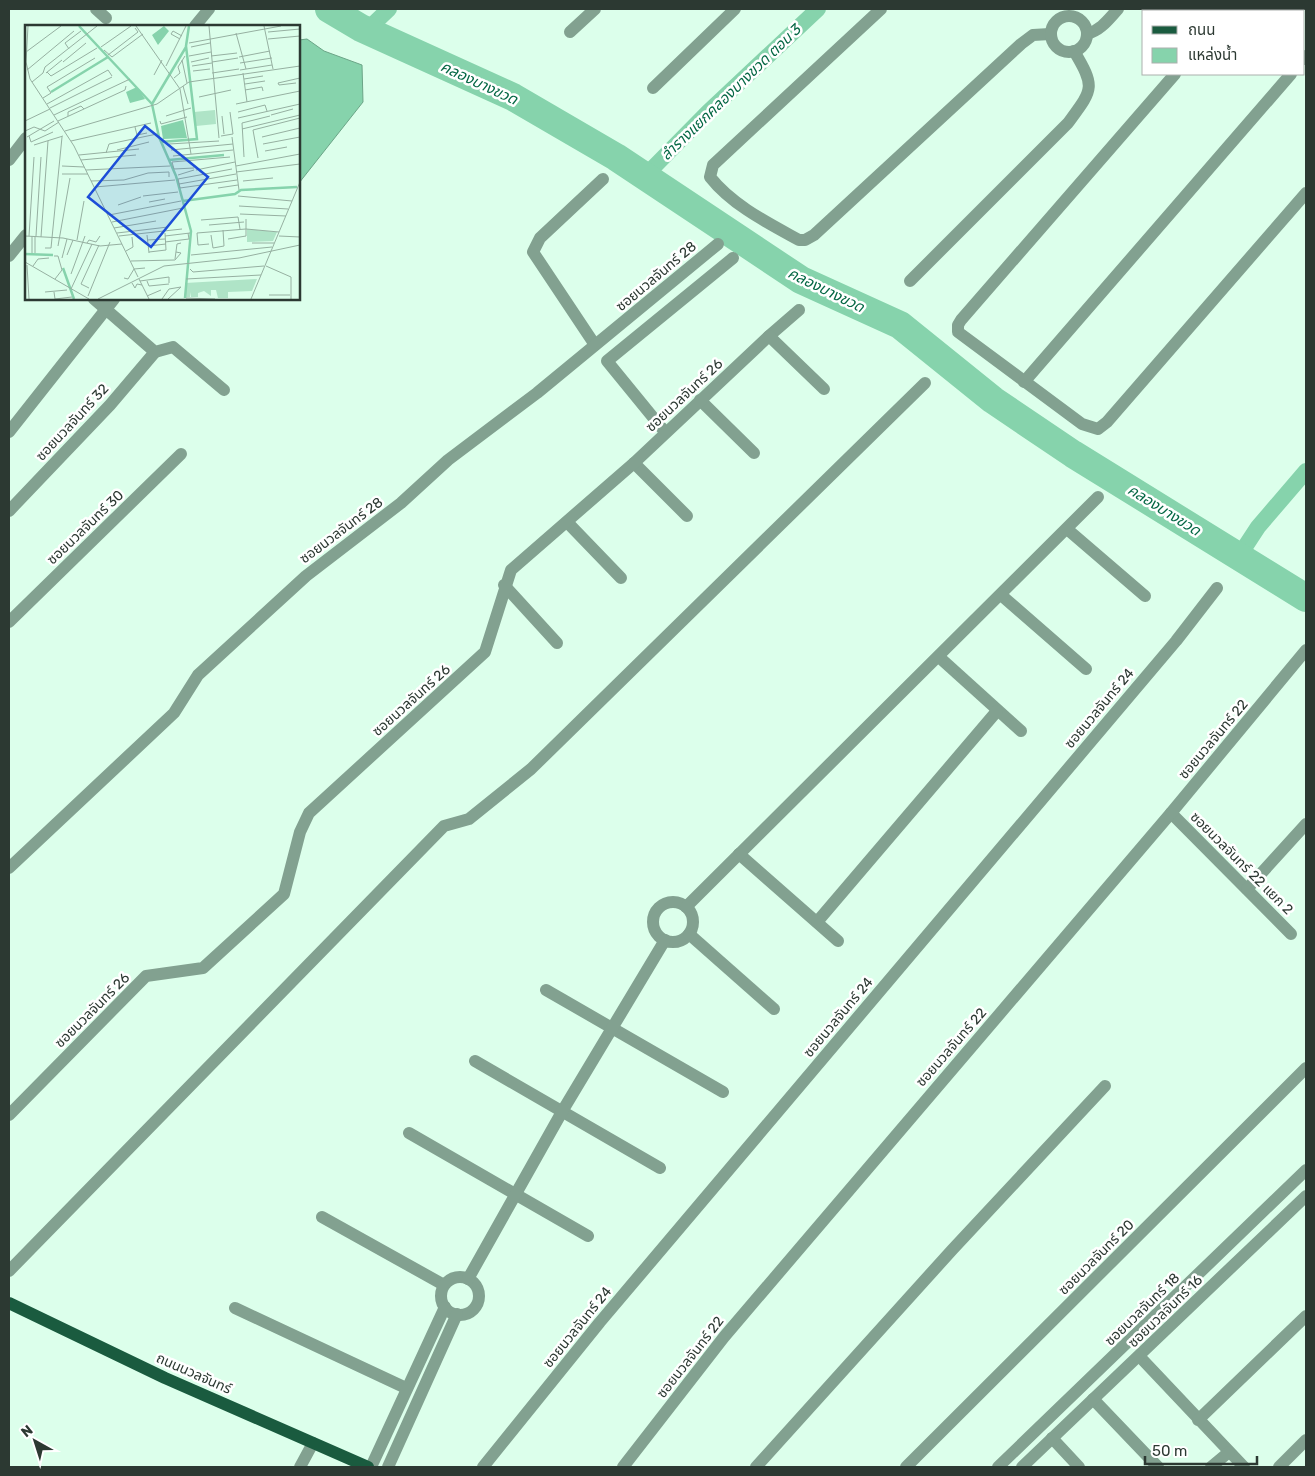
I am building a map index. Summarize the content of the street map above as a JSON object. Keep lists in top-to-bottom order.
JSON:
{
  "streets": {
    "main road": ["ถนนนวลจันทร์"],
    "street": [
      "ซอยนวลจันทร์ 28",
      "ซอยนวลจันทร์ 26",
      "ซอยนวลจันทร์ 32",
      "ซอยนวลจันทร์ 30",
      "ซอยนวลจันทร์ 24",
      "ซอยนวลจันทร์ 22",
      "ซอยนวลจันทร์ 22 แยก 2",
      "ซอยนวลจันทร์ 20",
      "ซอยนวลจันทร์ 18",
      "ซอยนวลจันทร์ 16"
    ]
  },
  "crossings": [
    ["ซอยนวลจันทร์ 22", "ซอยนวลจันทร์ 22 แยก 2"]
  ],
  "water": ["คลองบางขวด", "ลำรางแยกคลองบางขวด ตอน 3"],
  "legend": ["ถนน", "แหล่งน้ำ"],
  "scale_bar": "50 m",
  "north": "top left"
}
